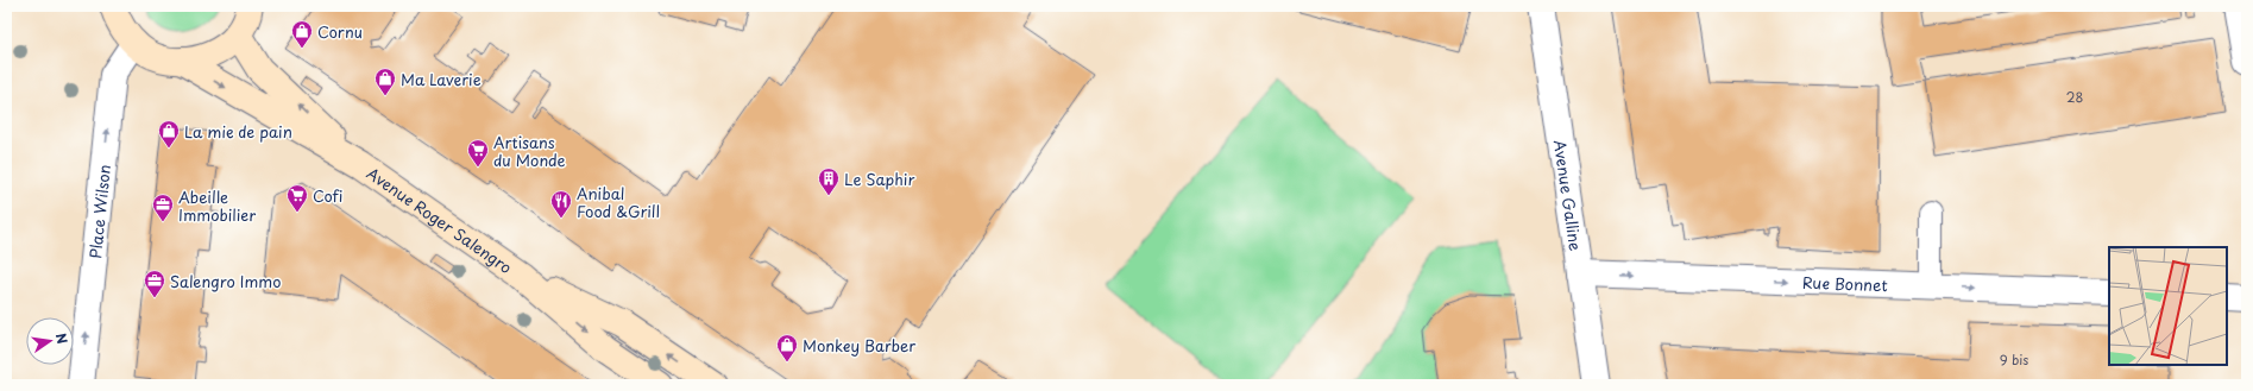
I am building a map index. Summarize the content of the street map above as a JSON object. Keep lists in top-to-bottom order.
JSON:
{
  "streets": {
    "main road": ["Avenue Roger Salengro"],
    "street": ["Avenue Galline", "Place Wilson", "Rue Bonnet"]
  },
  "crossings": [
    ["Avenue Galline", "Rue Bonnet"]
  ],
  "one_way": ["Place Wilson", "Rue Bonnet"],
  "places": {
    "shop": [
      "Cornu",
      "Ma Laverie",
      "La mie de pain",
      "Monkey Barber"
    ],
    "supermarket": ["Artisans du Monde", "Cofi"],
    "building": ["Le Saphir"],
    "restaurant": ["Anibal Food &Grill"],
    "office": ["Abeille Immobilier", "Salengro Immo"]
  },
  "house_numbers": ["28", "9 bis"],
  "north": "right"
}
